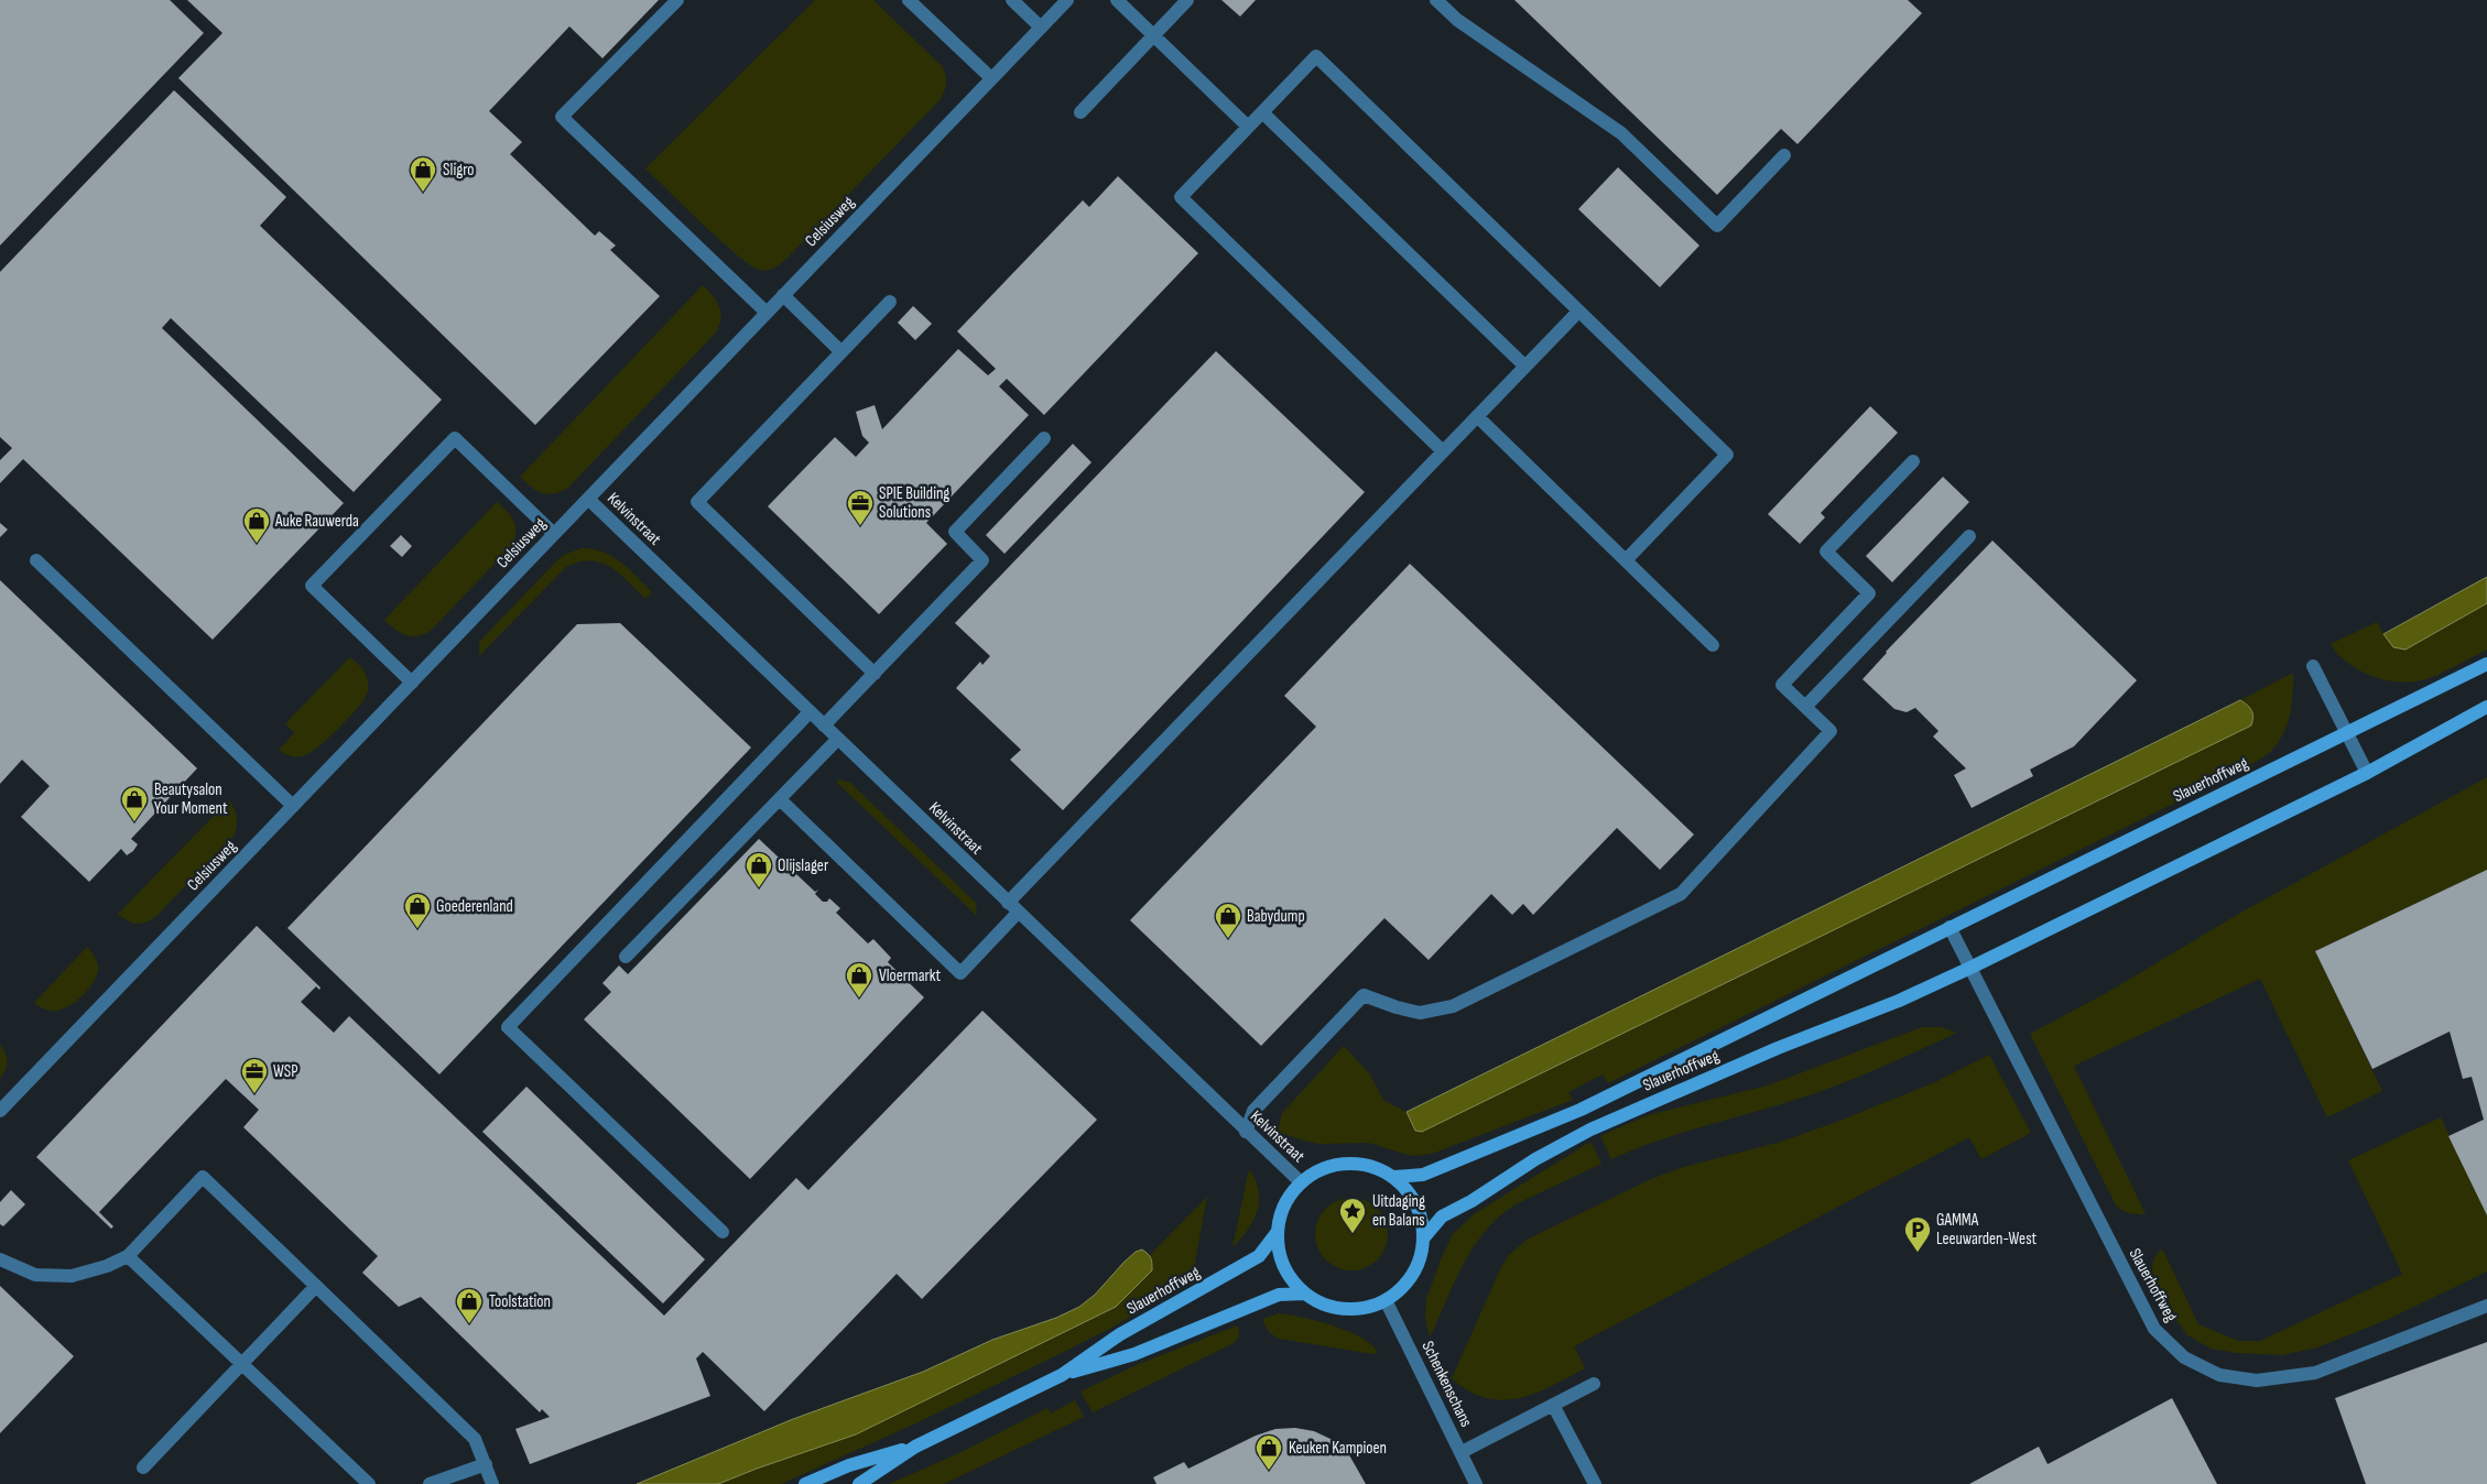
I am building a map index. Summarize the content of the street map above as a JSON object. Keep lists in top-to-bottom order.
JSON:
{
  "streets": {
    "main road": ["Slauerhoffweg"],
    "street": ["Celsiusweg", "Kelvinstraat", "Schenkenschans"]
  },
  "crossings": [
    ["Celsiusweg", "Kelvinstraat"],
    ["Kelvinstraat", "Slauerhoffweg"],
    ["Kelvinstraat", "Schenkenschans"],
    ["Slauerhoffweg", "Schenkenschans"]
  ],
  "places": {
    "shop": [
      "Sligro",
      "Auke Rauwerda",
      "Beautysalon Your Moment",
      "Olijslager",
      "Goederenland",
      "Babydump",
      "Vloermarkt",
      "Toolstation",
      "Keuken Kampioen"
    ],
    "office": ["SPIE Building Solutions", "WSP"],
    "place": ["Uitdaging en Balans"],
    "parking": ["GAMMA Leeuwarden-West"]
  }
}
